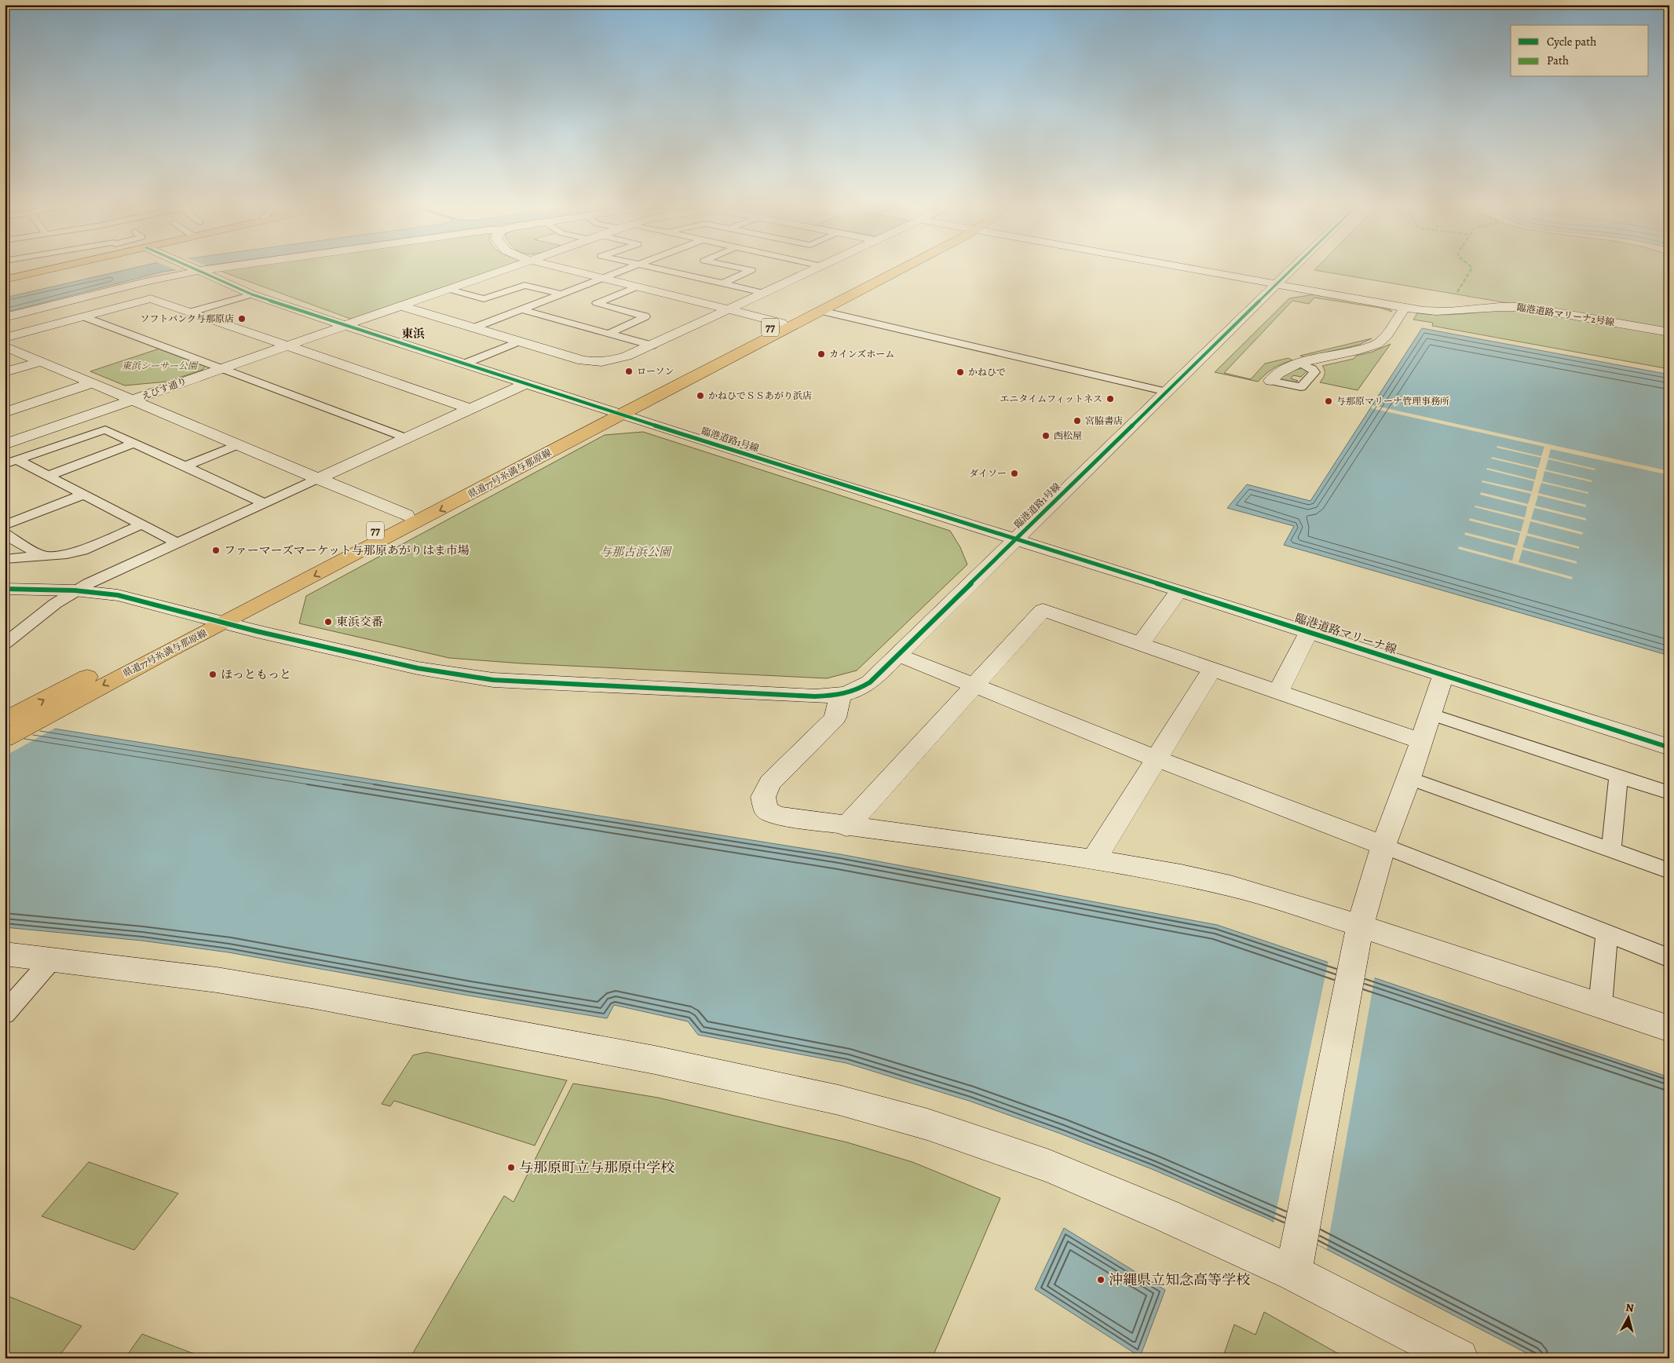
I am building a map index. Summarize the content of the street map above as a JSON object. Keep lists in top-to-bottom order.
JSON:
{
  "streets": {
    "main road": ["77", "県道77号糸満与那原線"],
    "street": [
      "臨港道路マリーナ2号線",
      "えびす通り",
      "臨港道路1号線",
      "臨港道路マリーナ線"
    ]
  },
  "crossings": [
    ["臨港道路マリーナ2号線", "臨港道路1号線"],
    ["えびす通り", "臨港道路1号線"],
    ["臨港道路1号線", "県道77号糸満与那原線"],
    ["臨港道路1号線", "臨港道路マリーナ線"]
  ],
  "districts": ["東浜"],
  "parks": ["東浜シーサー公園", "与那古浜公園"],
  "places": [
    "ソフトバンク与那原店",
    "カインズホーム",
    "ローソン",
    "かねひで",
    "かねひでＳＳあがり浜店",
    "エニタイムフィットネス",
    "与那原マリーナ管理事務所",
    "宮脇書店",
    "西松屋",
    "ダイソー",
    "ファーマーズマーケット与那原あがりはま市場",
    "東浜交番",
    "ほっともっと",
    "与那原町立与那原中学校",
    "沖縄県立知念高等学校"
  ],
  "legend": ["Cycle path", "Path"],
  "north": "top"
}
